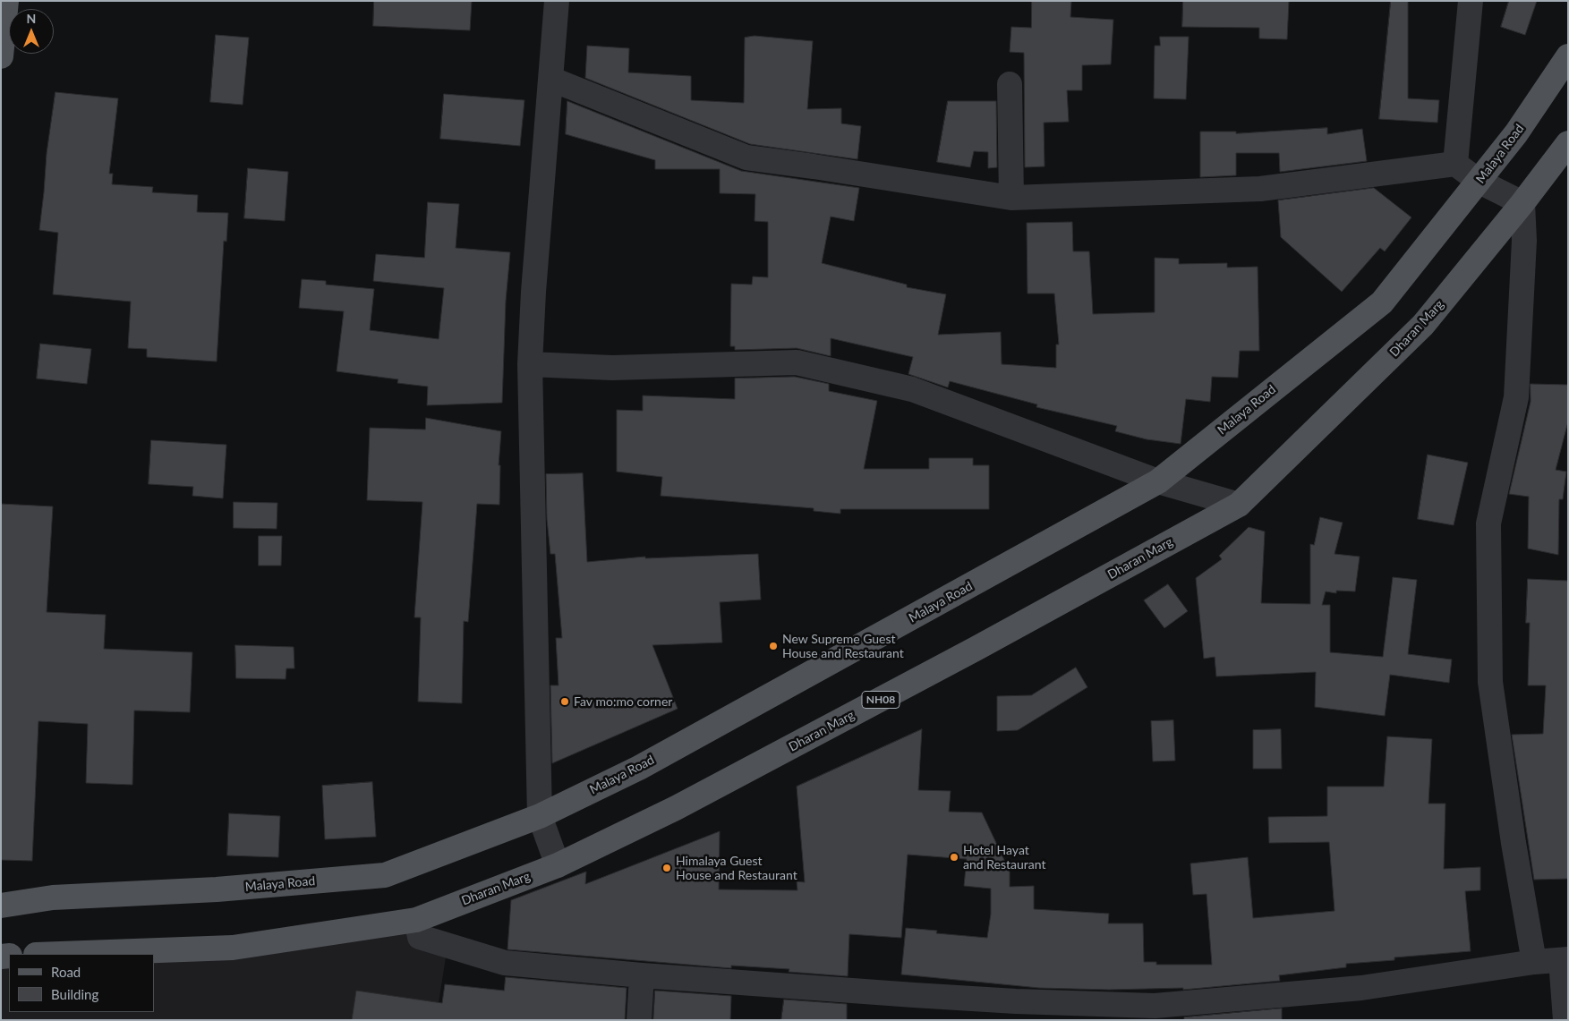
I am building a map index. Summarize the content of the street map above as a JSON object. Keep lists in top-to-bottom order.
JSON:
{
  "streets": {
    "main road": ["Malaya Road", "Dharan Marg", "NH08"]
  },
  "places": [
    "New Supreme Guest House and Restaurant",
    "Fav mo:mo corner",
    "Hotel Hayat and Restaurant",
    "Himalaya Guest House and Restaurant"
  ],
  "legend": ["Road", "Building"],
  "north": "top"
}
